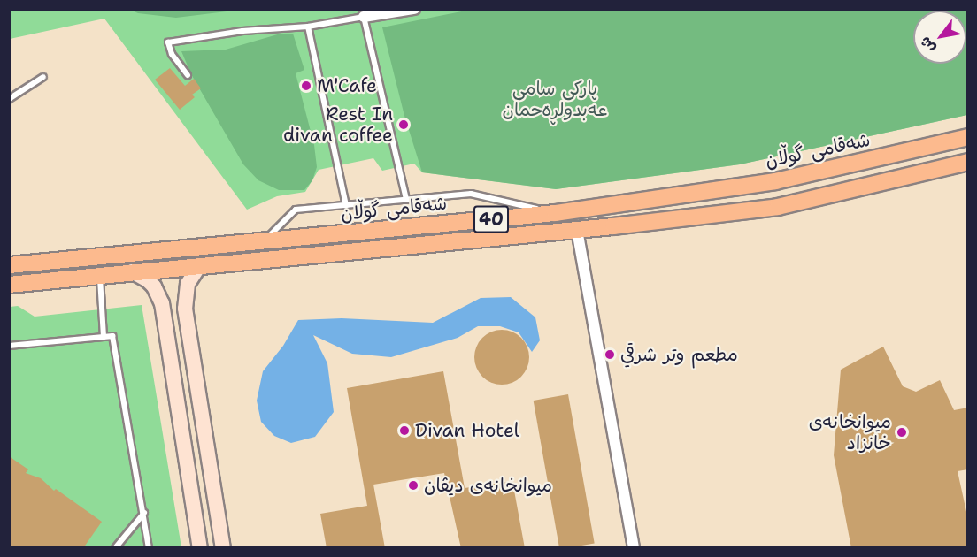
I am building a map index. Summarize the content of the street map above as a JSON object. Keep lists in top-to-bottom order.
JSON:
{
  "streets": {
    "main road": ["شەقامی گوڵان", "40"]
  },
  "parks": ["پارکی سامی عەبدولڕەحمان"],
  "places": [
    "M'Cafe",
    "Rest In divan coffee",
    "مطعم وتر شرقي",
    "Divan Hotel",
    "میوانخانەی خانزاد",
    "میوانخانەی دیڤان"
  ],
  "north": "bottom left"
}
